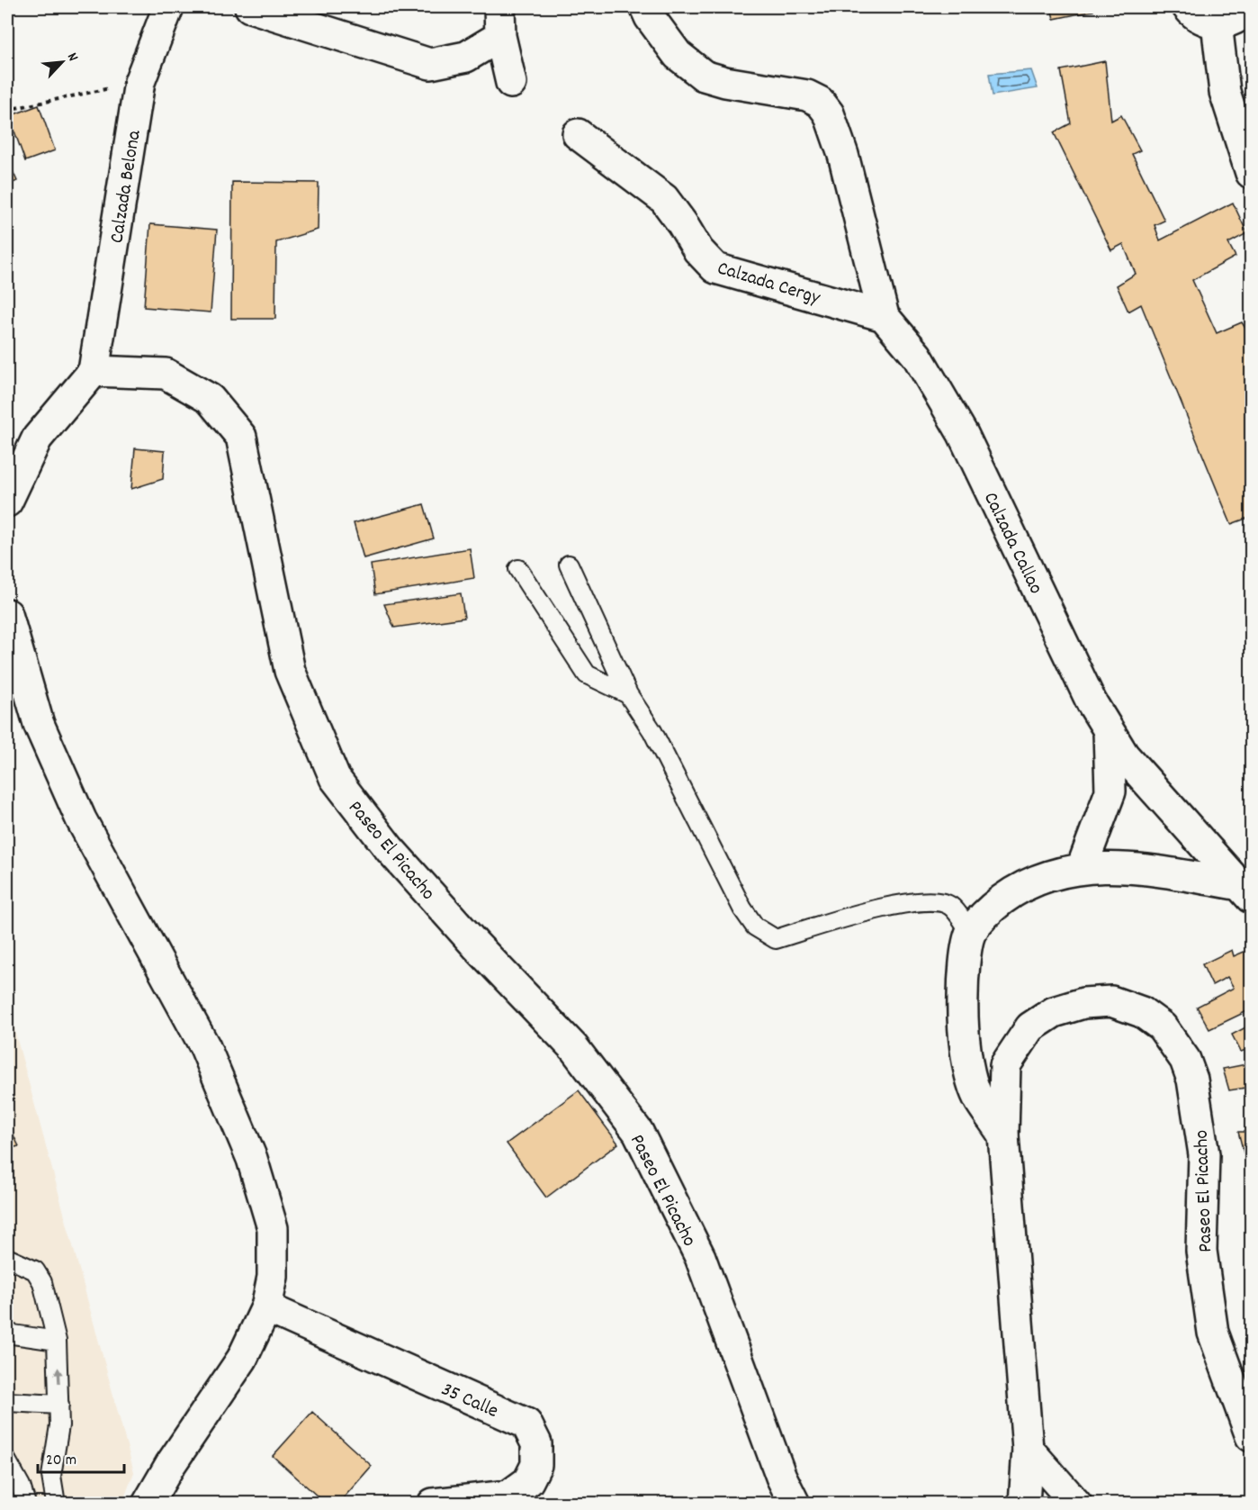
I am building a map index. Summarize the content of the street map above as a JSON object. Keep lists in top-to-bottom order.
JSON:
{
  "streets": {
    "street": [
      "Calzada Belona",
      "Calzada Cergy",
      "Calzada Callao",
      "Paseo El Picacho",
      "35 Calle"
    ]
  },
  "crossings": [
    ["Calzada Belona", "Paseo El Picacho"],
    ["Calzada Cergy", "Calzada Callao"]
  ],
  "scale_bar": "20 m",
  "north": "top right"
}
